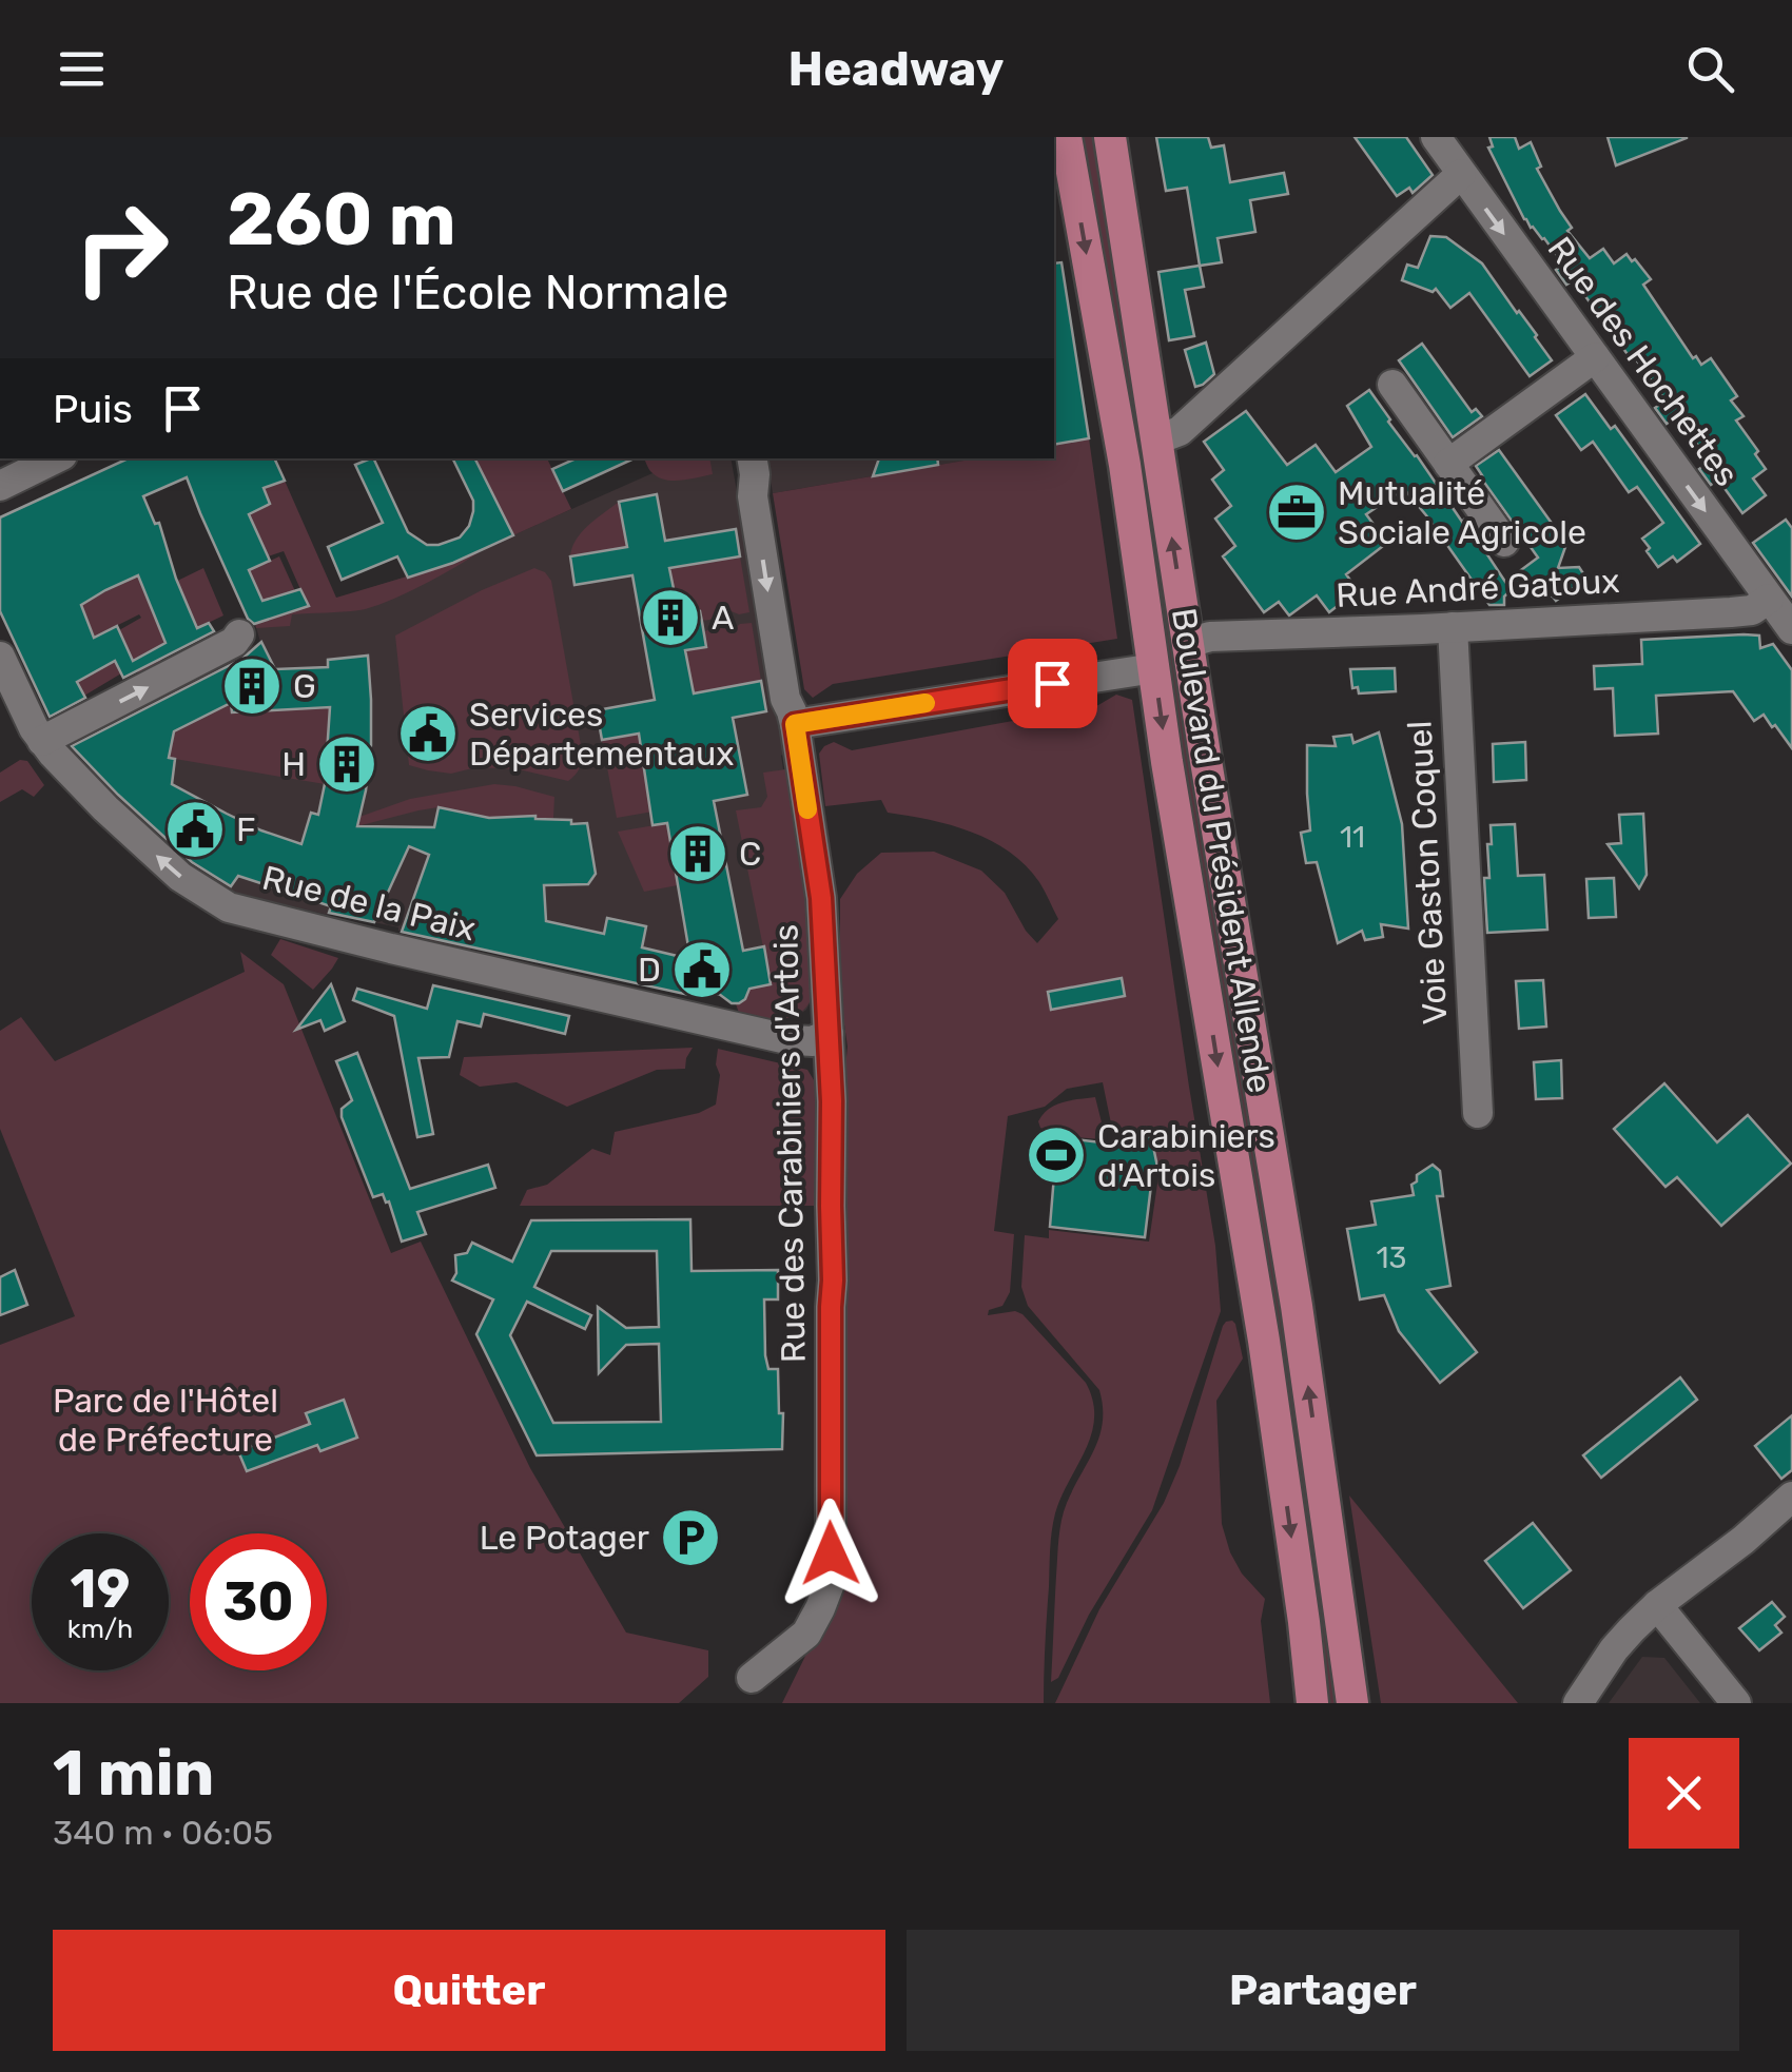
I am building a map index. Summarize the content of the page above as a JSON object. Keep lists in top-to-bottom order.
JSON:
{
  "streets": {
    "main road": ["Boulevard du Président Allende"],
    "street": [
      "Rue des Hochettes",
      "Rue André Gatoux",
      "Voie Gaston Coquel",
      "Rue de la Paix",
      "Rue des Carabiniers d'Artois"
    ]
  },
  "crossings": [
    ["Rue des Hochettes", "Rue André Gatoux"],
    ["Rue André Gatoux", "Boulevard du Président Allende"],
    ["Rue André Gatoux", "Voie Gaston Coquel"],
    ["Rue de la Paix", "Rue des Carabiniers d'Artois"]
  ],
  "one_way": ["Rue de la Paix"],
  "parks": ["Parc de l'Hôtel de Préfecture"],
  "places": {
    "office": ["Mutualité Sociale Agricole"],
    "building": [
      "A",
      "G",
      "H",
      "C"
    ],
    "public building": ["Services Départementaux", "F", "D"],
    "sports": ["Carabiniers d'Artois"],
    "parking": ["Le Potager"]
  },
  "house_numbers": ["11", "13"],
  "page": {
    "header": "Headway",
    "turn": ["260 m", "Rue de l'École Normale"],
    "then": "Puis",
    "speed": "19 km/h",
    "limit": "30",
    "heading": ["1 min", "340 m · 06:05"],
    "buttons": ["Quitter", "Partager"]
  }
}
